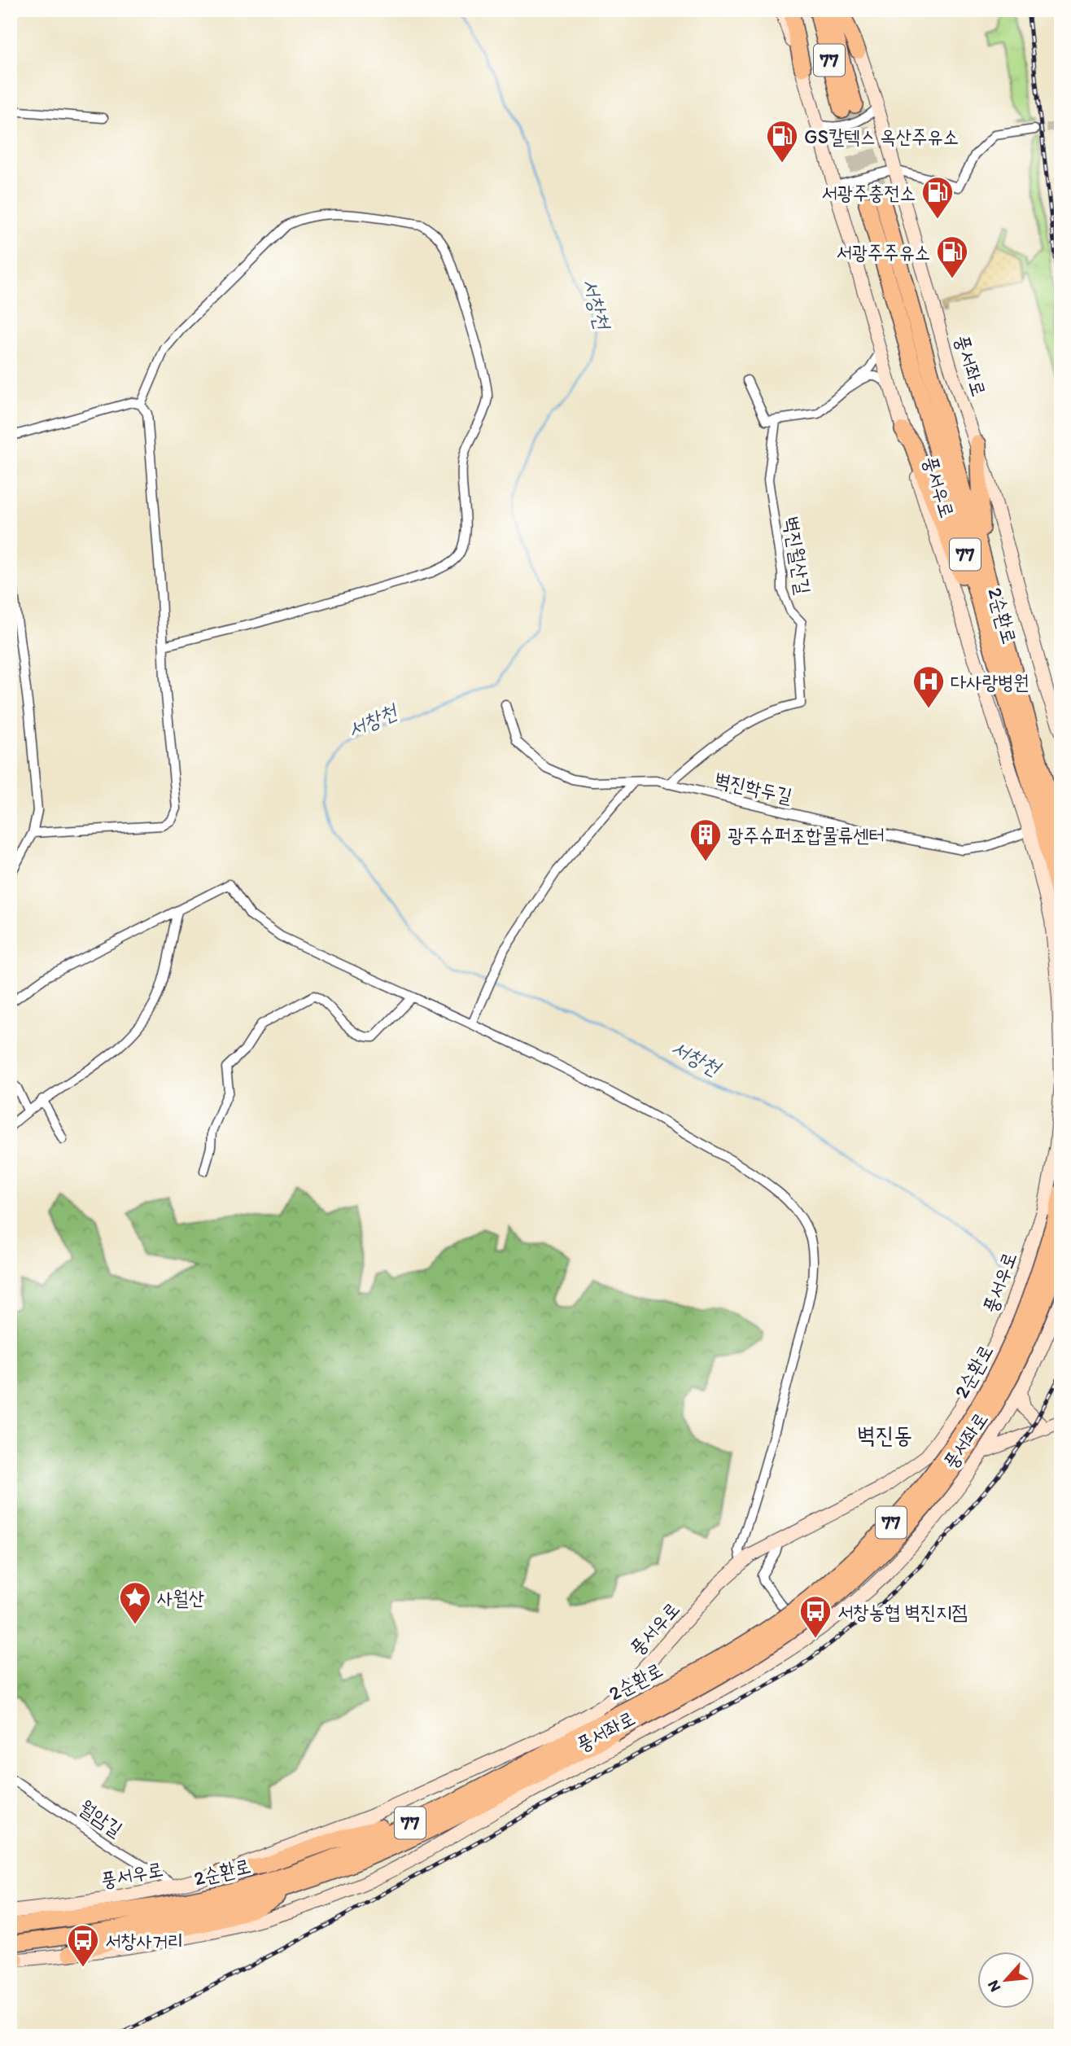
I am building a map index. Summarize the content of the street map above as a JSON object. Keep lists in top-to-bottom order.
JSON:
{
  "streets": {
    "highway": ["77", "2순환로"],
    "street": [
      "풍서좌로",
      "풍서우로",
      "벽진월산길",
      "벽진학두길",
      "월암길"
    ]
  },
  "crossings": [
    ["풍서우로", "벽진학두길"],
    ["풍서우로", "월암길"],
    ["벽진월산길", "벽진학두길"]
  ],
  "districts": ["벽진동"],
  "water": ["서창천"],
  "places": {
    "fuel station": ["GS칼텍스 옥산주유소", "서광주충전소", "서광주주유소"],
    "hospital": ["다사랑병원"],
    "building": ["광주슈퍼조합물류센터"],
    "place": ["사월산"],
    "bus stop": ["서창농협 벽진지점", "서창사거리"]
  },
  "north": "bottom left"
}
